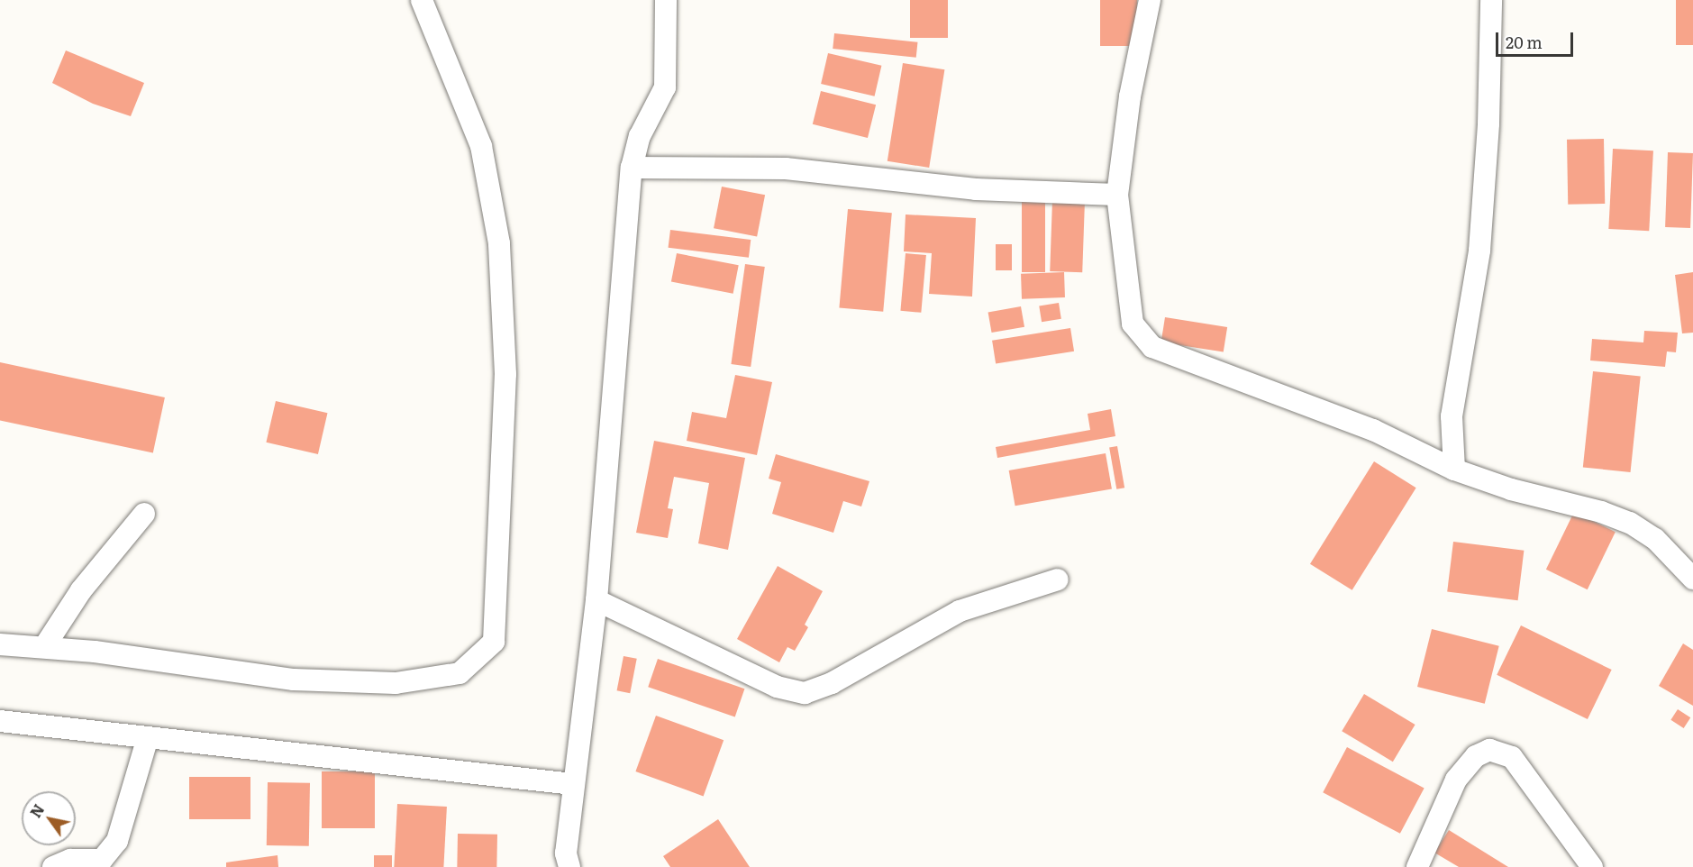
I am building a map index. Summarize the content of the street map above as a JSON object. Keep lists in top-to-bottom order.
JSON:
{
  "scale_bar": "20 m",
  "north": "top left"
}
